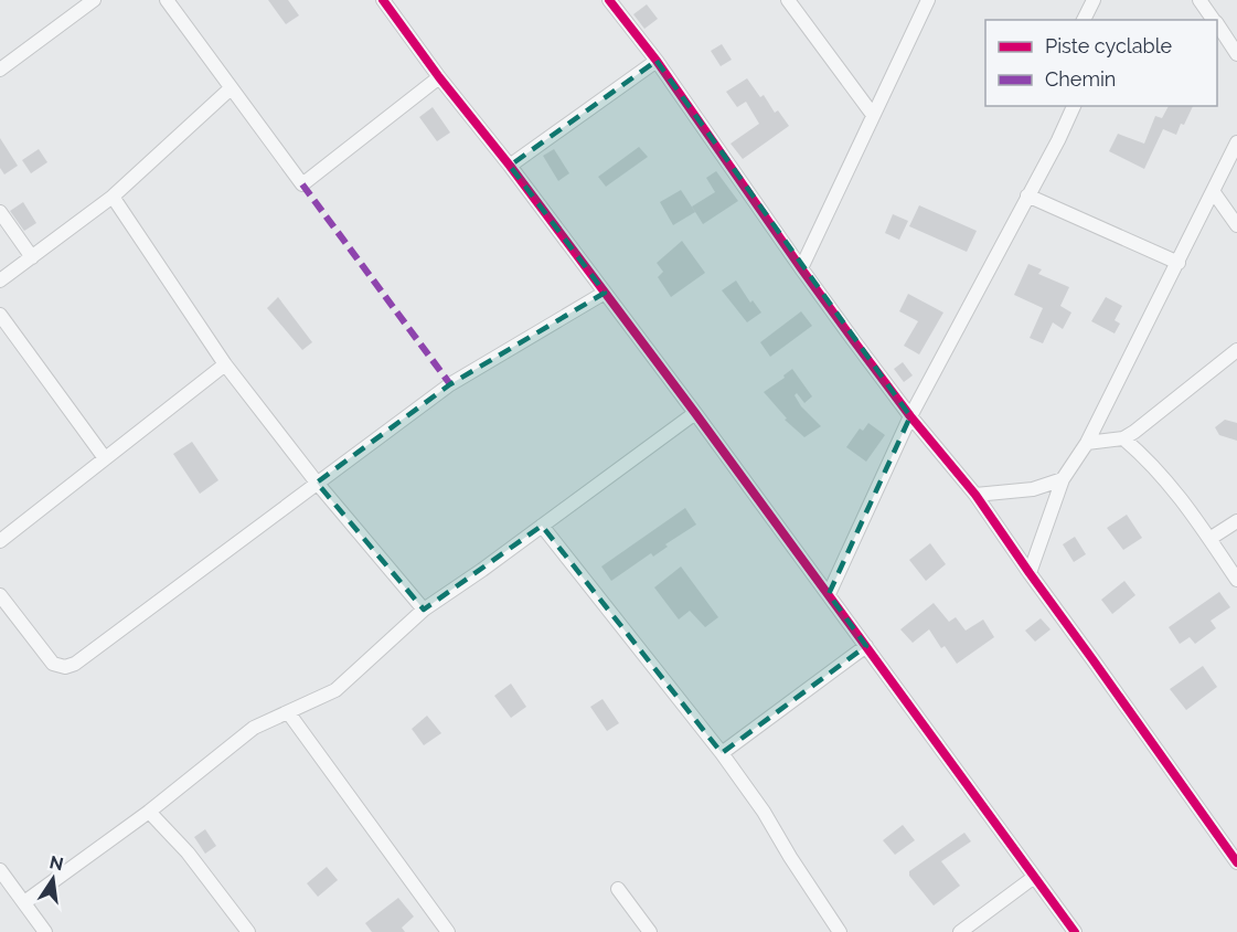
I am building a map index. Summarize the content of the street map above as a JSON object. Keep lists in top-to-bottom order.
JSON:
{
  "legend": ["Piste cyclable", "Chemin"],
  "north": "top"
}
